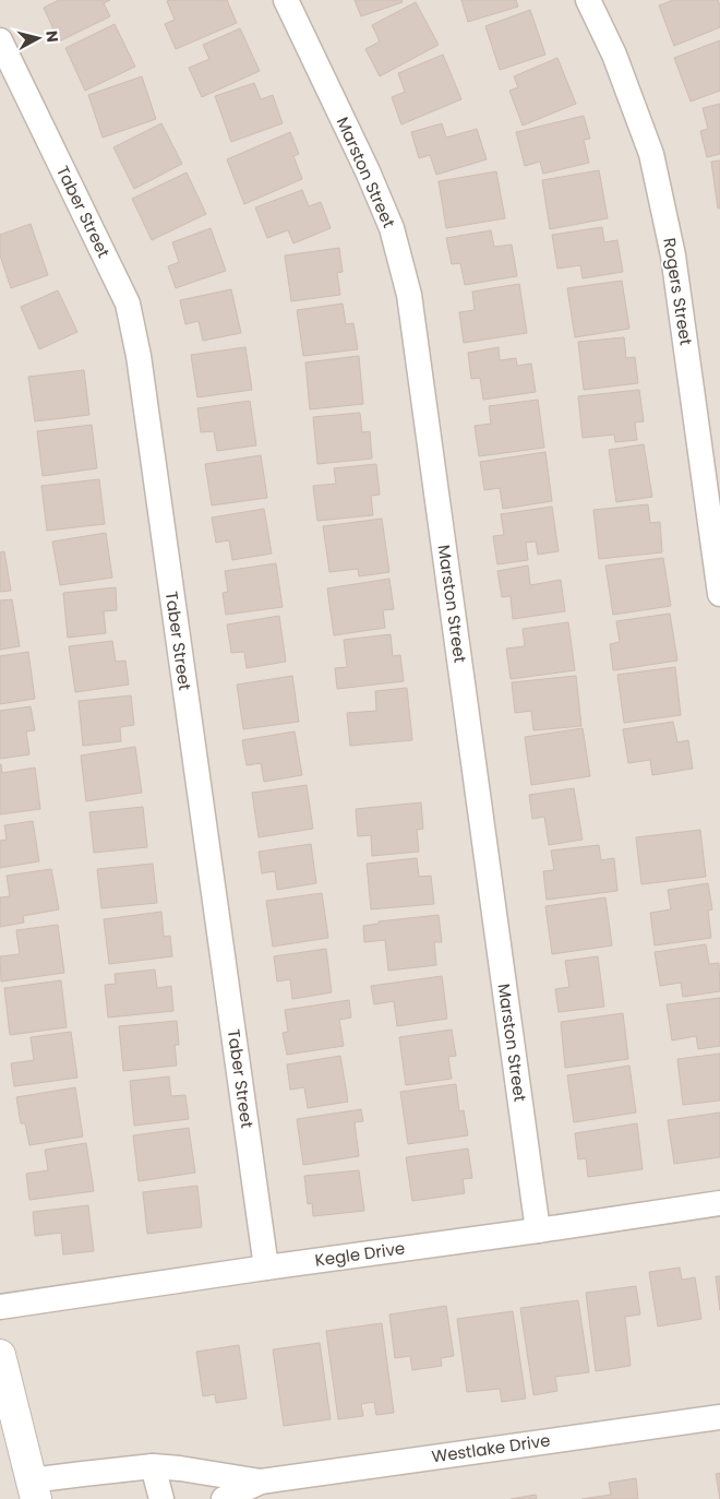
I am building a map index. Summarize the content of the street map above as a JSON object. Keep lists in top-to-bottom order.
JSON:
{
  "streets": {
    "street": [
      "Marston Street",
      "Taber Street",
      "Rogers Street",
      "Kegle Drive",
      "Westlake Drive"
    ]
  },
  "crossings": [
    ["Marston Street", "Kegle Drive"],
    ["Taber Street", "Kegle Drive"]
  ],
  "north": "right"
}
